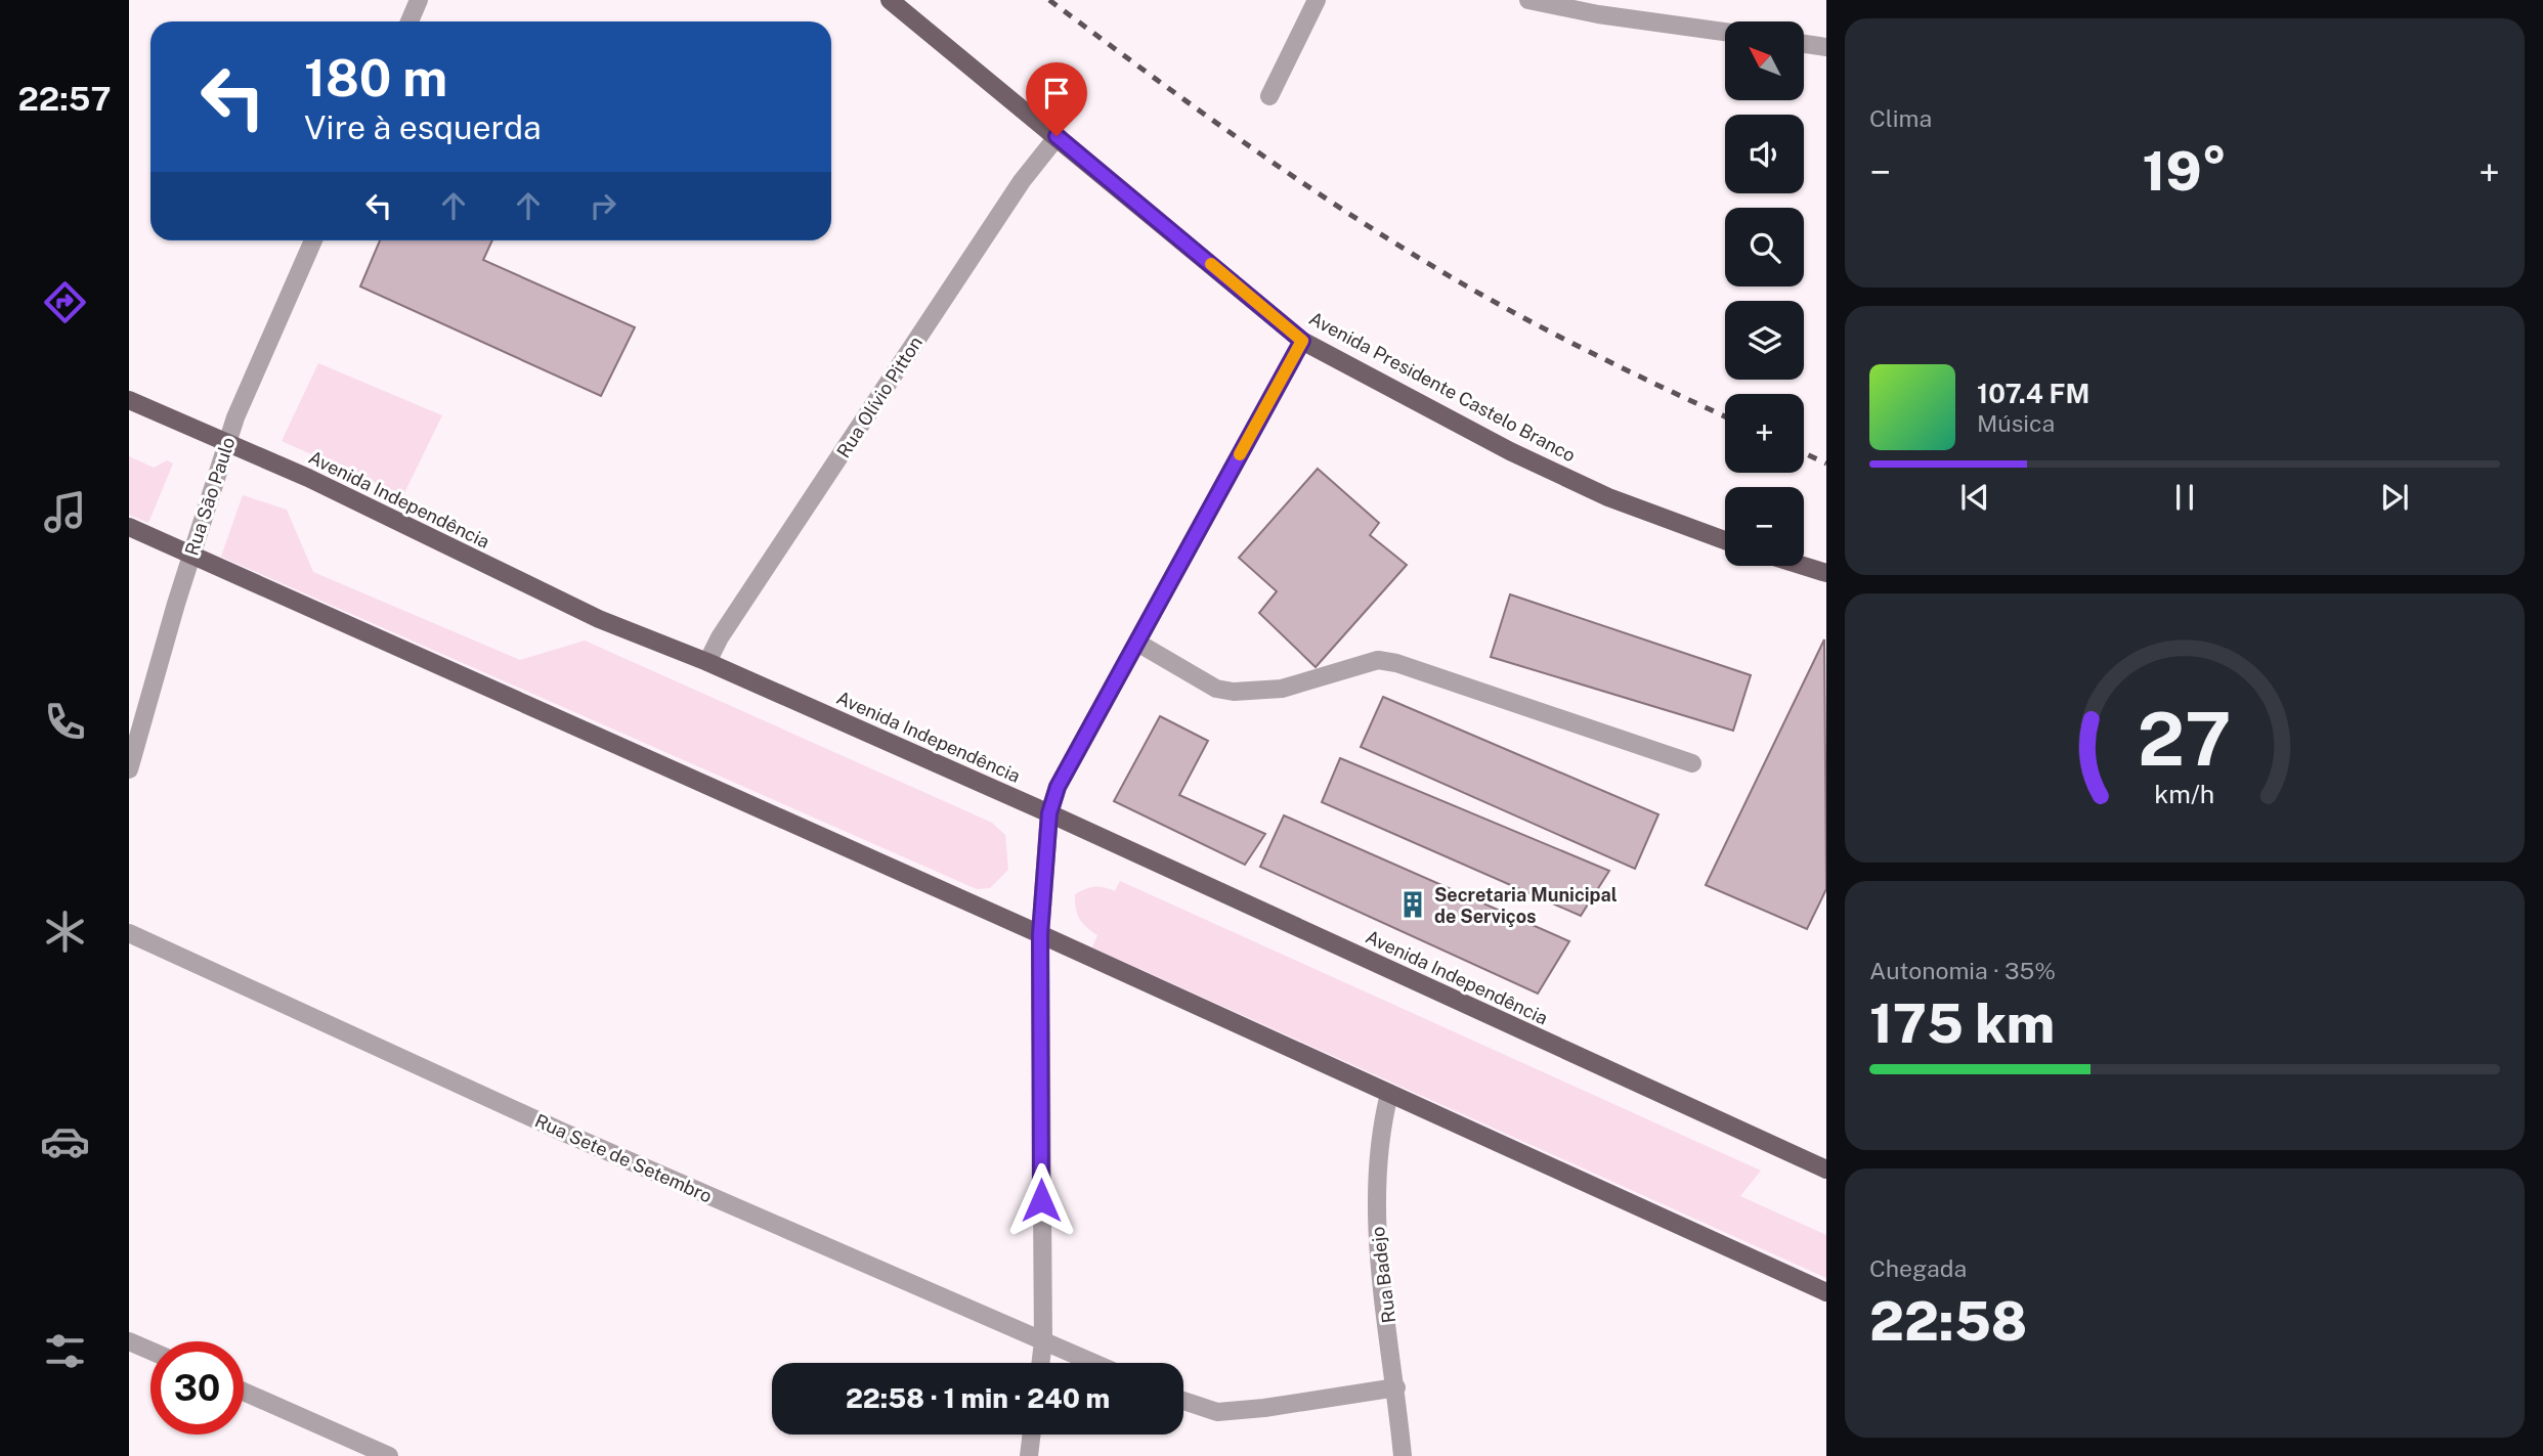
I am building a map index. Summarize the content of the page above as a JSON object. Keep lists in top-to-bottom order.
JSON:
{
  "streets": {
    "main road": ["Avenida Presidente Castelo Branco", "Avenida Independência"],
    "street": [
      "Rua Olívio Pitton",
      "Rua São Paulo",
      "Rua Sete de Setembro",
      "Rua Badejo"
    ]
  },
  "crossings": [
    ["Avenida Presidente Castelo Branco", "Rua Olívio Pitton"],
    ["Rua Olívio Pitton", "Avenida Independência"],
    ["Rua São Paulo", "Avenida Independência"]
  ],
  "places": {
    "building": ["Secretaria Municipal de Serviços"]
  },
  "north": "top left",
  "page": {
    "tabs": "22:57",
    "tile": [
      "Clima",
      ["Autonomia · 35%", "175 km"],
      ["Chegada", "22:58"]
    ],
    "map_buttons": ["+", "−"],
    "turn": ["180 m", "Vire à esquerda"],
    "heat": ["−", "19°", "+"],
    "song": ["107.4 FM", "Música"],
    "limit": "30",
    "trip": "22:58 · 1 min · 240 m",
    "gauge": ["27", "km/h"]
  }
}
